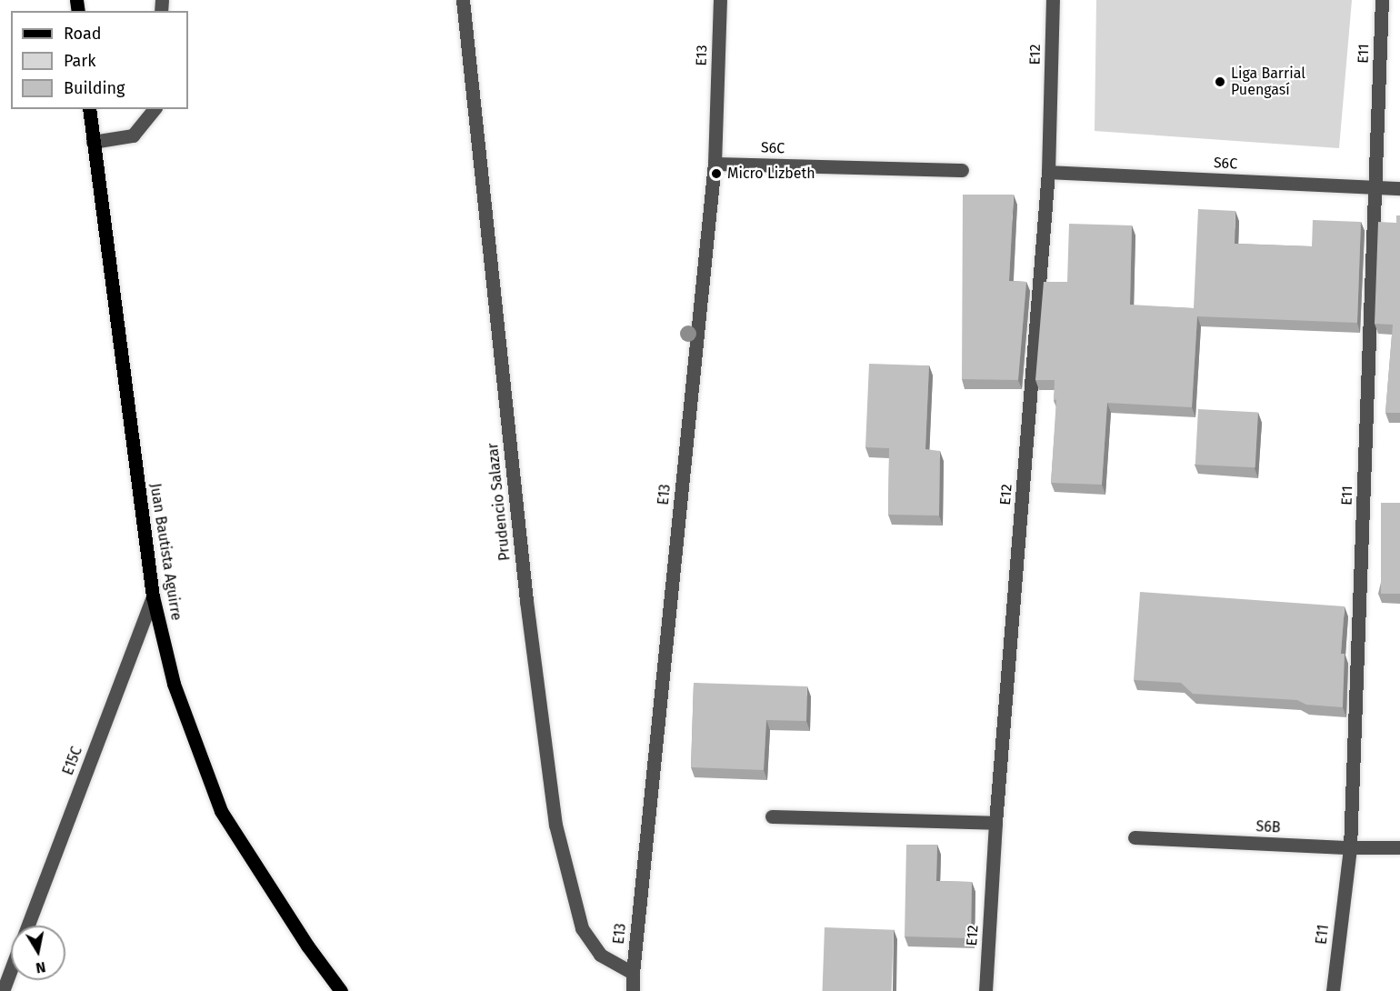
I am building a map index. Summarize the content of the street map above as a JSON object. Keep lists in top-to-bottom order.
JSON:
{
  "streets": {
    "main road": ["Juan Bautista Aguirre"],
    "street": [
      "E11",
      "E12",
      "E13",
      "S6C",
      "Prudencio Salazar",
      "E15C",
      "S6B"
    ]
  },
  "crossings": [
    ["E11", "S6C"],
    ["E11", "S6B"],
    ["E12", "S6C"],
    ["E13", "S6C"],
    ["E13", "Prudencio Salazar"],
    ["Juan Bautista Aguirre", "E15C"]
  ],
  "places": ["Liga Barrial Puengasí", "Micro Lizbeth"],
  "legend": ["Road", "Park", "Building"],
  "north": "bottom"
}
